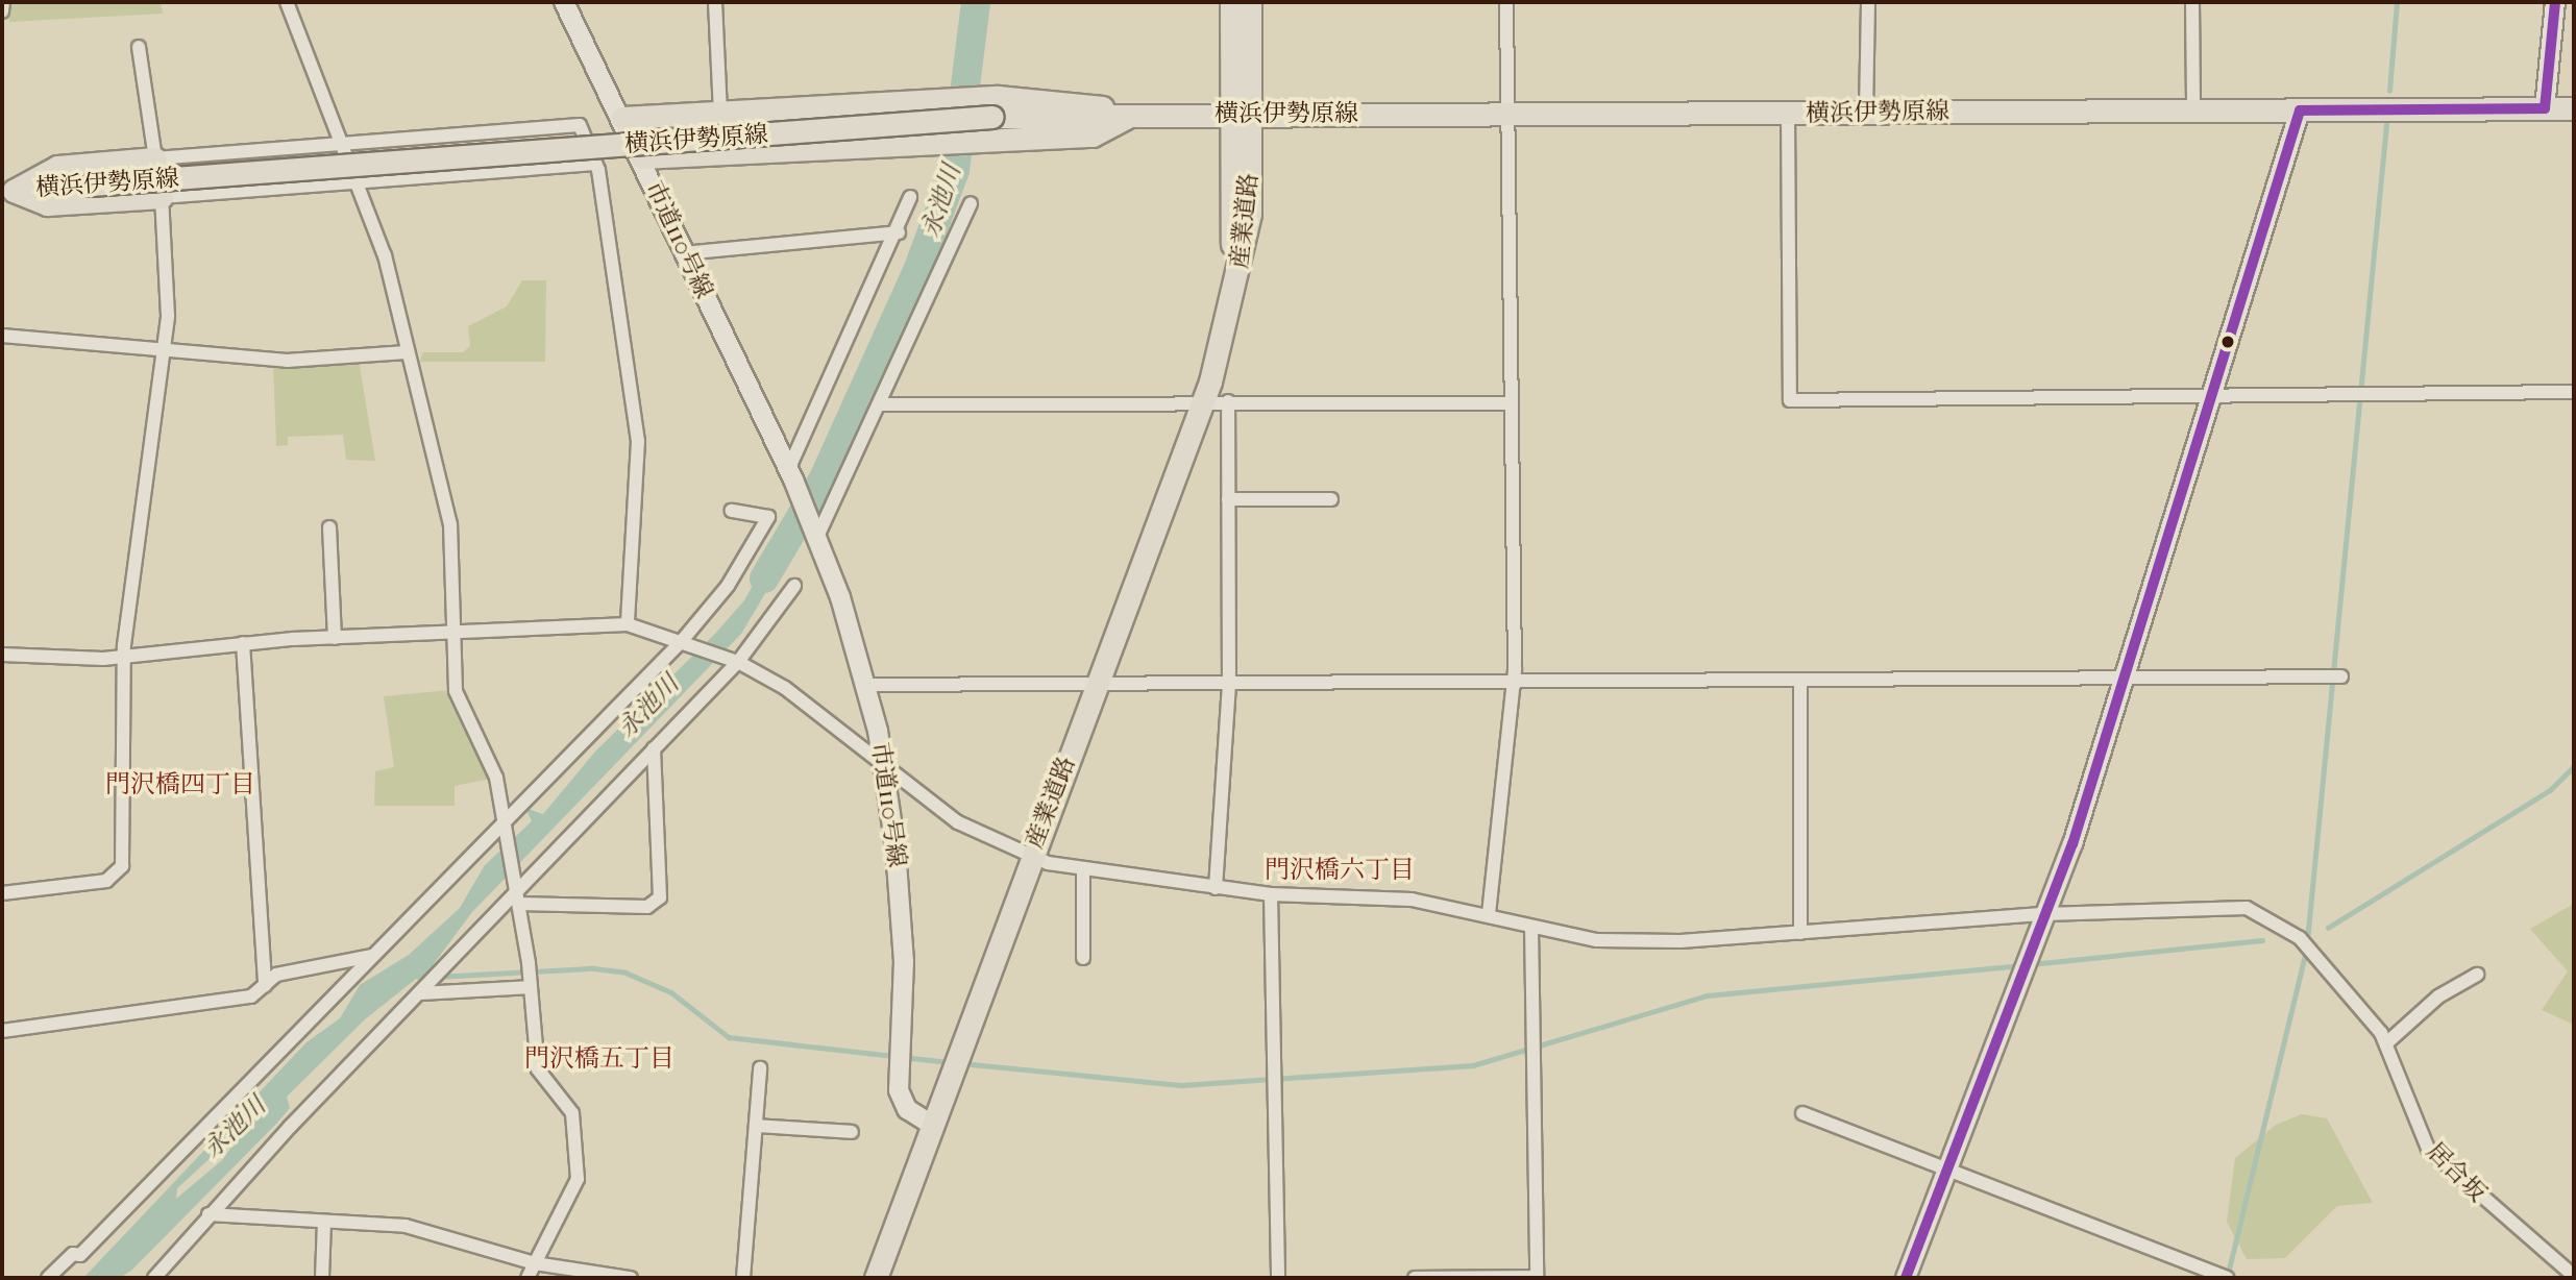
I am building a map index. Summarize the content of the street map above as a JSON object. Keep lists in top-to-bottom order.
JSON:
{
  "streets": {
    "main road": ["横浜伊勢原線", "産業道路"],
    "street": ["市道110号線", "居合坂"]
  },
  "crossings": [
    ["横浜伊勢原線", "産業道路"],
    ["産業道路", "市道110号線"],
    ["産業道路", "居合坂"],
    ["市道110号線", "居合坂"]
  ],
  "districts": ["門沢橋四丁目", "門沢橋六丁目", "門沢橋五丁目"],
  "water": ["永池川"]
}
